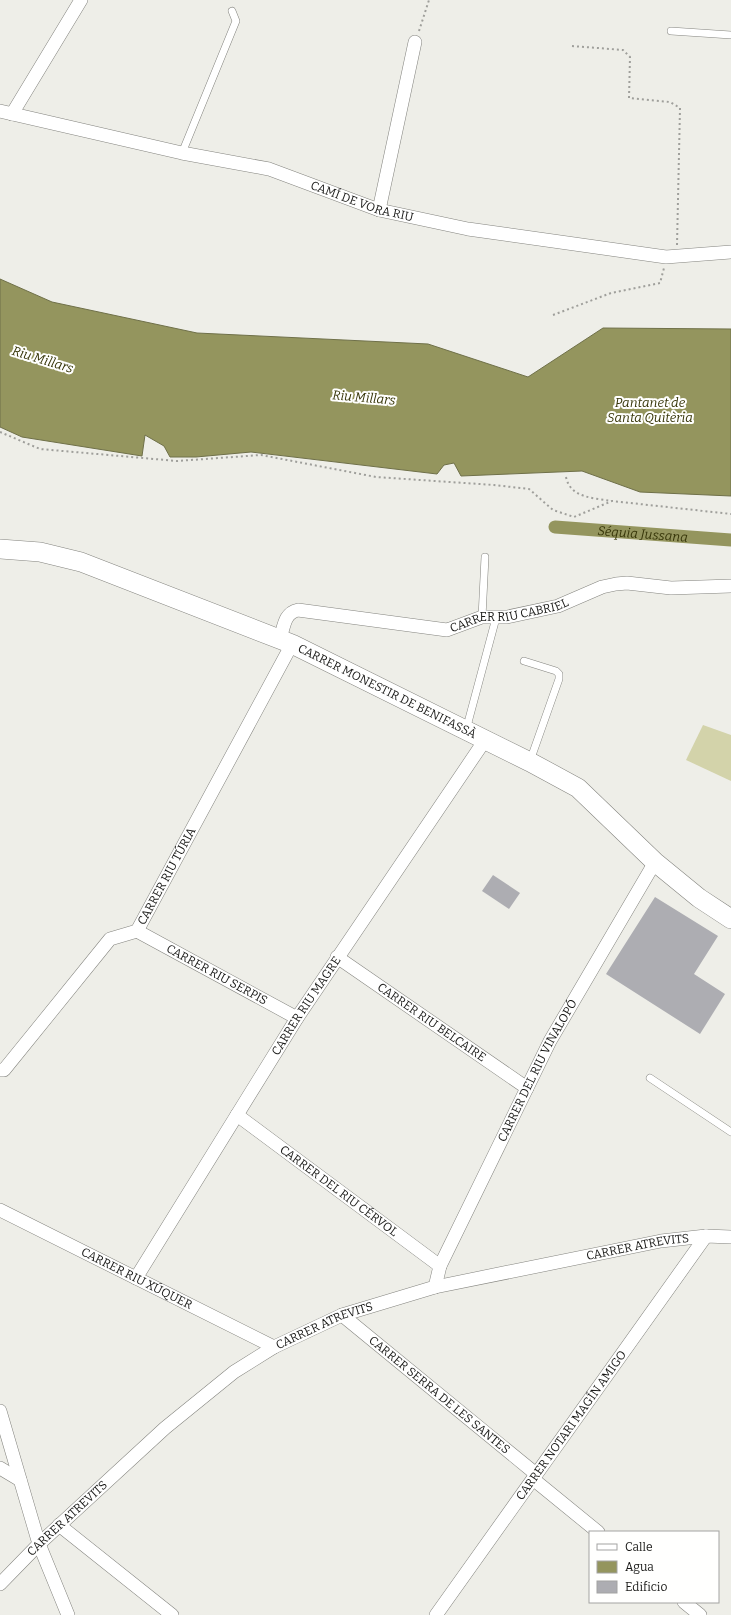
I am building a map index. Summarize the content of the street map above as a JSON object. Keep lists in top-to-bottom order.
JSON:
{
  "streets": {
    "street": [
      "CAMÍ DE VORA RIU",
      "CARRER RIU CABRIEL",
      "CARRER MONESTIR DE BENIFASSÀ",
      "CARRER RIU TÚRIA",
      "CARRER RIU SERPIS",
      "CARRER RIU MAGRE",
      "CARRER RIU BELCAIRE",
      "CARRER DEL RIU VINALOPÓ",
      "CARRER DEL RIU CÉRVOL",
      "CARRER ATREVITS",
      "CARRER RIU XÚQUER",
      "CARRER SERRA DE LES SANTES",
      "CARRER NOTARI MAGÍN AMIGO"
    ]
  },
  "crossings": [
    ["CARRER RIU CABRIEL", "CARRER MONESTIR DE BENIFASSÀ"],
    ["CARRER RIU CABRIEL", "CARRER RIU TÚRIA"],
    ["CARRER MONESTIR DE BENIFASSÀ", "CARRER RIU TÚRIA"],
    ["CARRER MONESTIR DE BENIFASSÀ", "CARRER RIU MAGRE"],
    ["CARRER MONESTIR DE BENIFASSÀ", "CARRER DEL RIU VINALOPÓ"],
    ["CARRER RIU TÚRIA", "CARRER RIU SERPIS"],
    ["CARRER RIU SERPIS", "CARRER RIU MAGRE"],
    ["CARRER RIU MAGRE", "CARRER RIU BELCAIRE"],
    ["CARRER RIU MAGRE", "CARRER DEL RIU CÉRVOL"],
    ["CARRER RIU MAGRE", "CARRER RIU XÚQUER"],
    ["CARRER RIU BELCAIRE", "CARRER DEL RIU VINALOPÓ"],
    ["CARRER DEL RIU VINALOPÓ", "CARRER DEL RIU CÉRVOL"],
    ["CARRER DEL RIU VINALOPÓ", "CARRER ATREVITS"],
    ["CARRER ATREVITS", "CARRER RIU XÚQUER"],
    ["CARRER ATREVITS", "CARRER SERRA DE LES SANTES"],
    ["CARRER ATREVITS", "CARRER NOTARI MAGÍN AMIGO"],
    ["CARRER SERRA DE LES SANTES", "CARRER NOTARI MAGÍN AMIGO"]
  ],
  "water": ["Riu Millars", "Pantanet de Santa Quitèria", "Séquia Jussana"],
  "legend": ["Calle", "Agua", "Edificio"]
}
